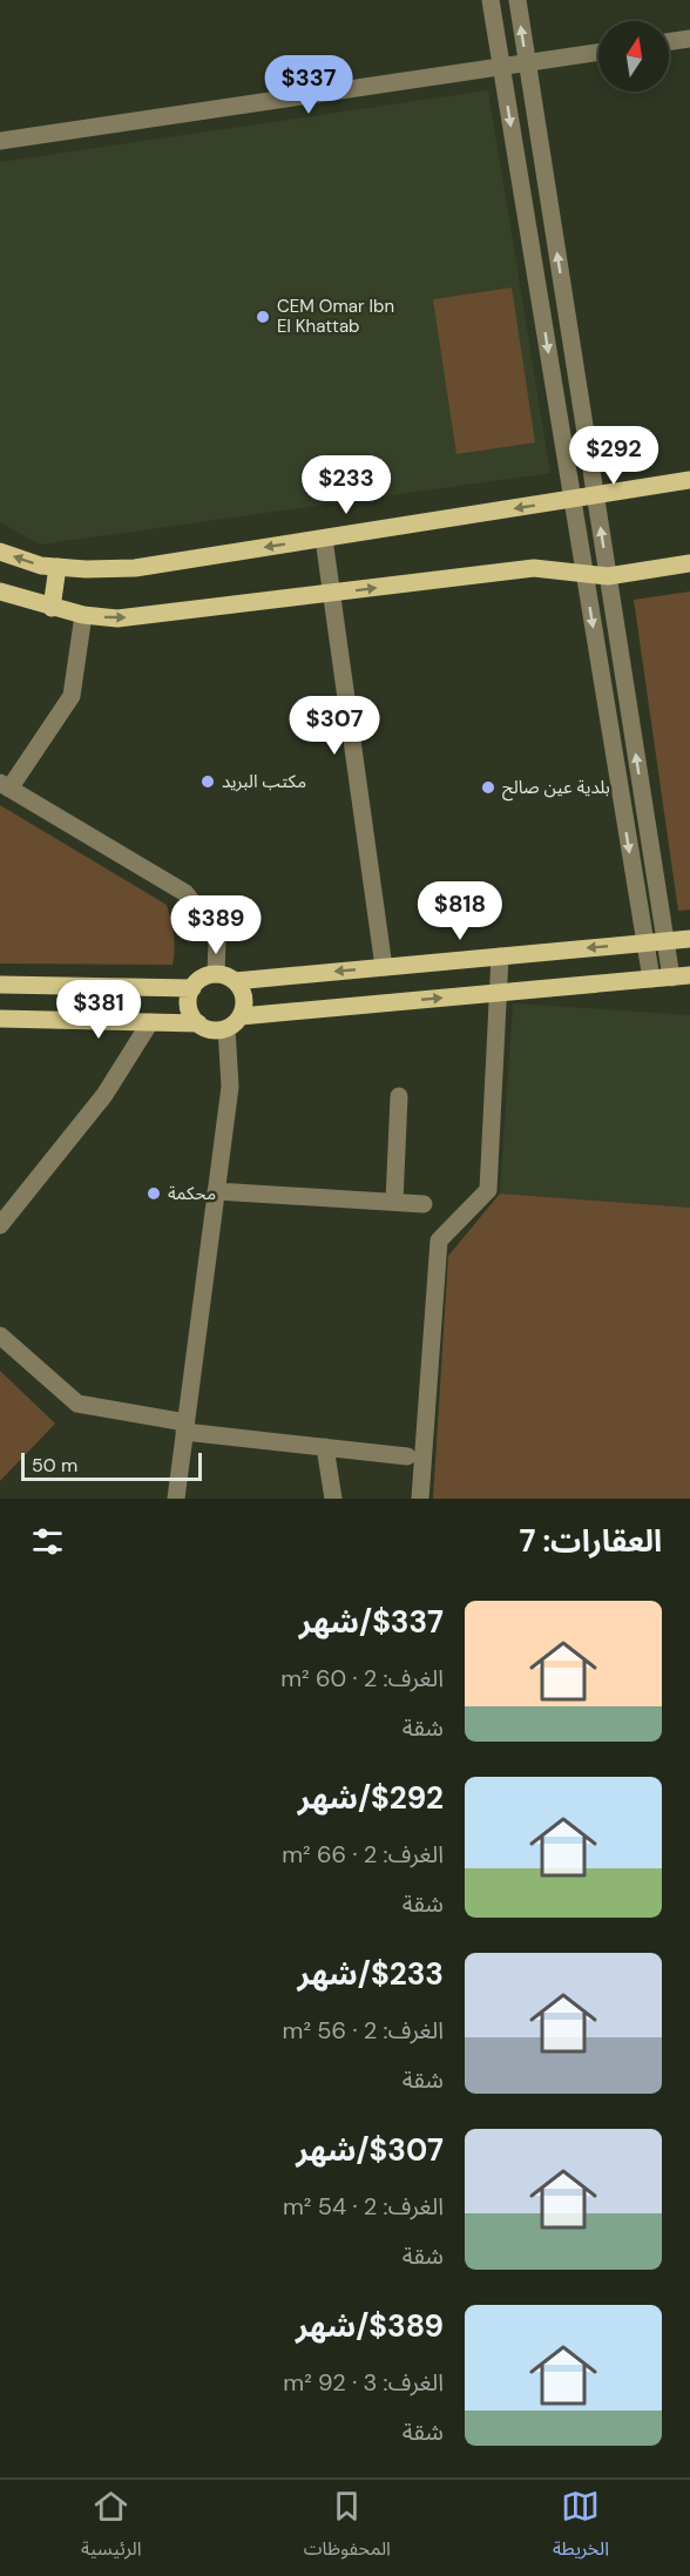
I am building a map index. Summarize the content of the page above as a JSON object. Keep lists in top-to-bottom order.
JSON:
{
  "places": [
    "CEM Omar Ibn El Khattab",
    "مكتب البريد",
    "بلدية عين صالح",
    "محكمة"
  ],
  "scale_bar": "50 m",
  "north": "top",
  "page": {
    "price": [
      "$337",
      "$292",
      "$233",
      "$307",
      "$818",
      "$389",
      "$381"
    ],
    "scale": "50 m",
    "heading": "العقارات: 7",
    "list": [
      {
        "name": "$337/شهر",
        "note": "الغرف: 2 · 60 m² · شقة"
      },
      {
        "name": "$292/شهر",
        "note": "الغرف: 2 · 66 m² · شقة"
      },
      {
        "name": "$233/شهر",
        "note": "الغرف: 2 · 56 m² · شقة"
      },
      {
        "name": "$307/شهر",
        "note": "الغرف: 2 · 54 m² · شقة"
      },
      {
        "name": "$389/شهر",
        "note": "الغرف: 3 · 92 m² · شقة"
      }
    ],
    "tabs": ["الخريطة", "المحفوظات", "الرئيسية"]
  }
}
